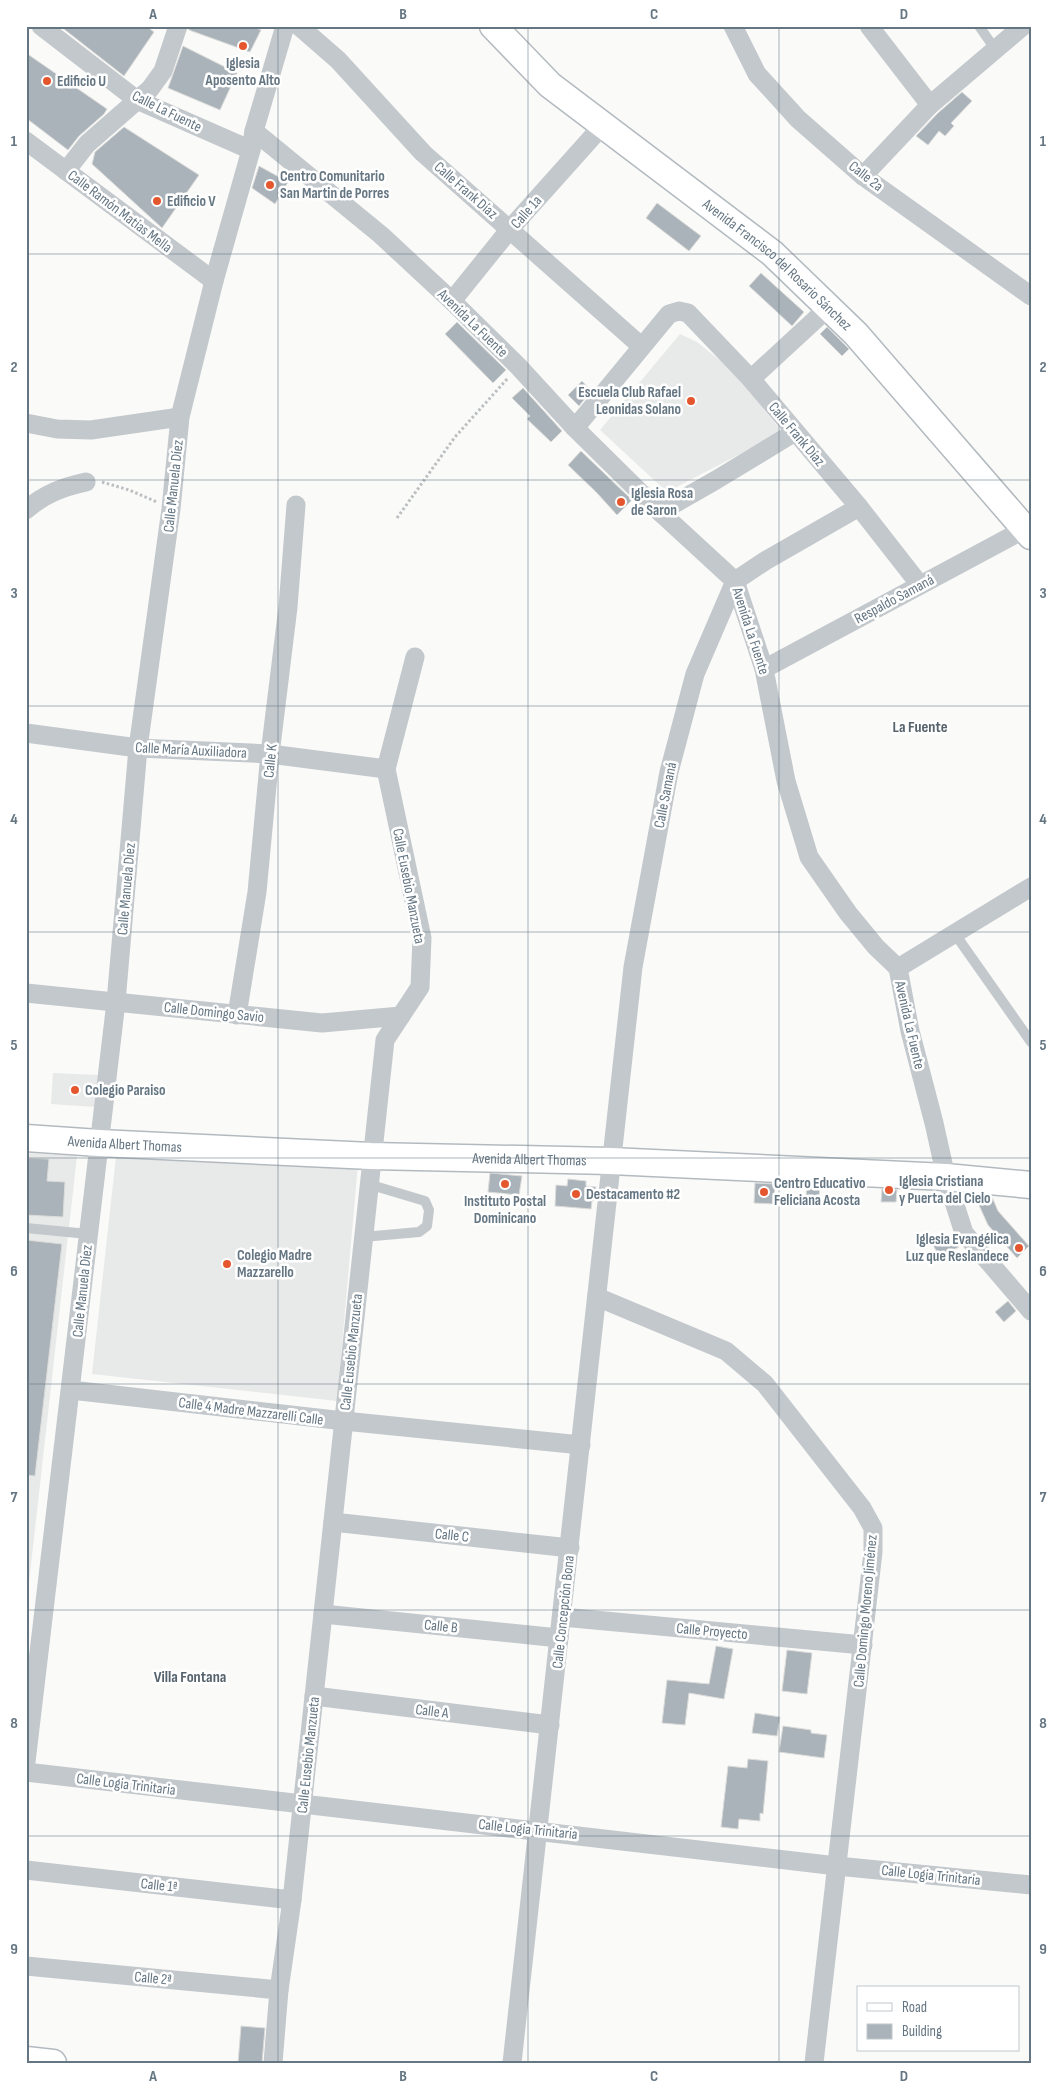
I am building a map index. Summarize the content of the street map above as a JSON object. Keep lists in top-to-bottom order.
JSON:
{
  "streets": {
    "main road": ["Avenida Francisco del Rosario Sánchez", "Avenida Albert Thomas"],
    "street": [
      "Calle La Fuente",
      "Calle 2a",
      "Calle Frank Díaz",
      "Calle Ramón Matías Mella",
      "Calle 1a",
      "Avenida La Fuente",
      "Calle Manuela Díez",
      "Respaldo Samaná",
      "Calle María Auxiliadora",
      "Calle K",
      "Calle Samaná",
      "Calle Eusebio Manzueta",
      "Calle Domingo Savio",
      "Calle 4 Madre Mazzarelli Calle",
      "Calle C",
      "Calle Domingo Moreno Jiménez",
      "Calle Concepción Bona",
      "Calle B",
      "Calle Proyecto",
      "Calle A",
      "Calle Logia Trinitaria",
      "Calle 1ª",
      "Calle 2ª"
    ]
  },
  "crossings": [
    ["Calle La Fuente", "Calle Manuela Díez"],
    ["Calle Frank Díaz", "Calle 1a"],
    ["Calle Frank Díaz", "Avenida La Fuente"],
    ["Calle Frank Díaz", "Respaldo Samaná"],
    ["Calle Ramón Matías Mella", "Calle Manuela Díez"],
    ["Calle 1a", "Avenida Francisco del Rosario Sánchez"],
    ["Calle 1a", "Avenida La Fuente"],
    ["Avenida Francisco del Rosario Sánchez", "Respaldo Samaná"],
    ["Avenida La Fuente", "Calle Manuela Díez"],
    ["Avenida La Fuente", "Respaldo Samaná"],
    ["Avenida La Fuente", "Calle Samaná"],
    ["Avenida La Fuente", "Avenida Albert Thomas"],
    ["Calle Manuela Díez", "Calle María Auxiliadora"],
    ["Calle Manuela Díez", "Calle Domingo Savio"],
    ["Calle Manuela Díez", "Avenida Albert Thomas"],
    ["Calle Manuela Díez", "Calle 4 Madre Mazzarelli Calle"],
    ["Calle María Auxiliadora", "Calle K"],
    ["Calle María Auxiliadora", "Calle Eusebio Manzueta"],
    ["Calle K", "Calle Domingo Savio"],
    ["Calle Samaná", "Avenida Albert Thomas"],
    ["Calle Samaná", "Calle Concepción Bona"],
    ["Calle Eusebio Manzueta", "Calle Domingo Savio"],
    ["Calle Eusebio Manzueta", "Avenida Albert Thomas"],
    ["Calle Eusebio Manzueta", "Calle 4 Madre Mazzarelli Calle"],
    ["Calle Eusebio Manzueta", "Calle C"],
    ["Calle Eusebio Manzueta", "Calle B"],
    ["Calle Eusebio Manzueta", "Calle A"],
    ["Calle Eusebio Manzueta", "Calle Logia Trinitaria"],
    ["Calle Eusebio Manzueta", "Calle 1ª"],
    ["Calle Eusebio Manzueta", "Calle 2ª"],
    ["Avenida Albert Thomas", "Calle Concepción Bona"],
    ["Calle 4 Madre Mazzarelli Calle", "Calle Concepción Bona"],
    ["Calle C", "Calle Concepción Bona"],
    ["Calle Domingo Moreno Jiménez", "Calle Concepción Bona"],
    ["Calle Domingo Moreno Jiménez", "Calle Proyecto"],
    ["Calle Domingo Moreno Jiménez", "Calle Logia Trinitaria"],
    ["Calle Concepción Bona", "Calle B"],
    ["Calle Concepción Bona", "Calle Proyecto"],
    ["Calle Concepción Bona", "Calle A"],
    ["Calle Concepción Bona", "Calle Logia Trinitaria"]
  ],
  "districts": ["La Fuente", "Villa Fontana"],
  "places": [
    "Iglesia Aposento Alto",
    "Edificio U",
    "Centro Comunitario San Martin de Porres",
    "Edificio V",
    "Escuela Club Rafael Leonidas Solano",
    "Iglesia Rosa de Saron",
    "Colegio Paraiso",
    "Instituto Postal Dominicano",
    "Iglesia Cristiana y Puerta del Cielo",
    "Centro Educativo Feliciana Acosta",
    "Destacamento #2",
    "Iglesia Evangélica Luz que Reslandece",
    "Colegio Madre Mazzarello"
  ],
  "legend": ["Road", "Building"],
  "grid": {
    "columns": [
      "A",
      "B",
      "C",
      "D"
    ],
    "rows": [
      "1",
      "2",
      "3",
      "4",
      "5",
      "6",
      "7",
      "8",
      "9"
    ]
  }
}
